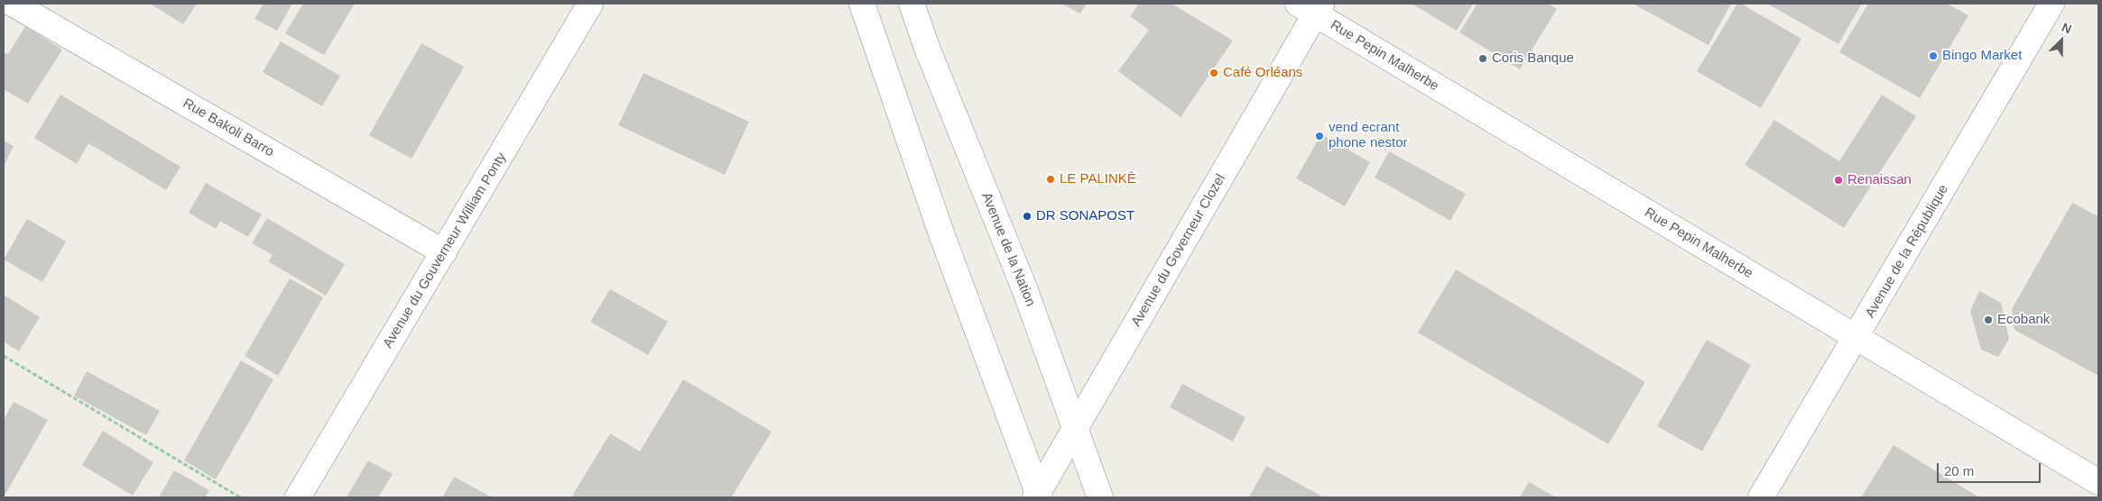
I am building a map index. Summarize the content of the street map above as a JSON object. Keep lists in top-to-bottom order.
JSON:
{
  "streets": {
    "street": [
      "Rue Pepin Malherbe",
      "Rue Bakoli Barro",
      "Avenue de la Nation",
      "Avenue du Gouverneur William Ponty",
      "Avenue du Governeur Clozel",
      "Avenue de la République"
    ]
  },
  "crossings": [
    ["Rue Pepin Malherbe", "Avenue du Governeur Clozel"],
    ["Rue Pepin Malherbe", "Avenue de la République"],
    ["Rue Bakoli Barro", "Avenue du Gouverneur William Ponty"],
    ["Avenue de la Nation", "Avenue du Governeur Clozel"]
  ],
  "places": [
    "Bingo Market",
    "Coris Banque",
    "Café Orléans",
    "vend ecrant phone nestor",
    "LE PALINKÈ",
    "Renaissan",
    "DR SONAPOST",
    "Ecobank"
  ],
  "scale_bar": "20 m",
  "north": "top right"
}
